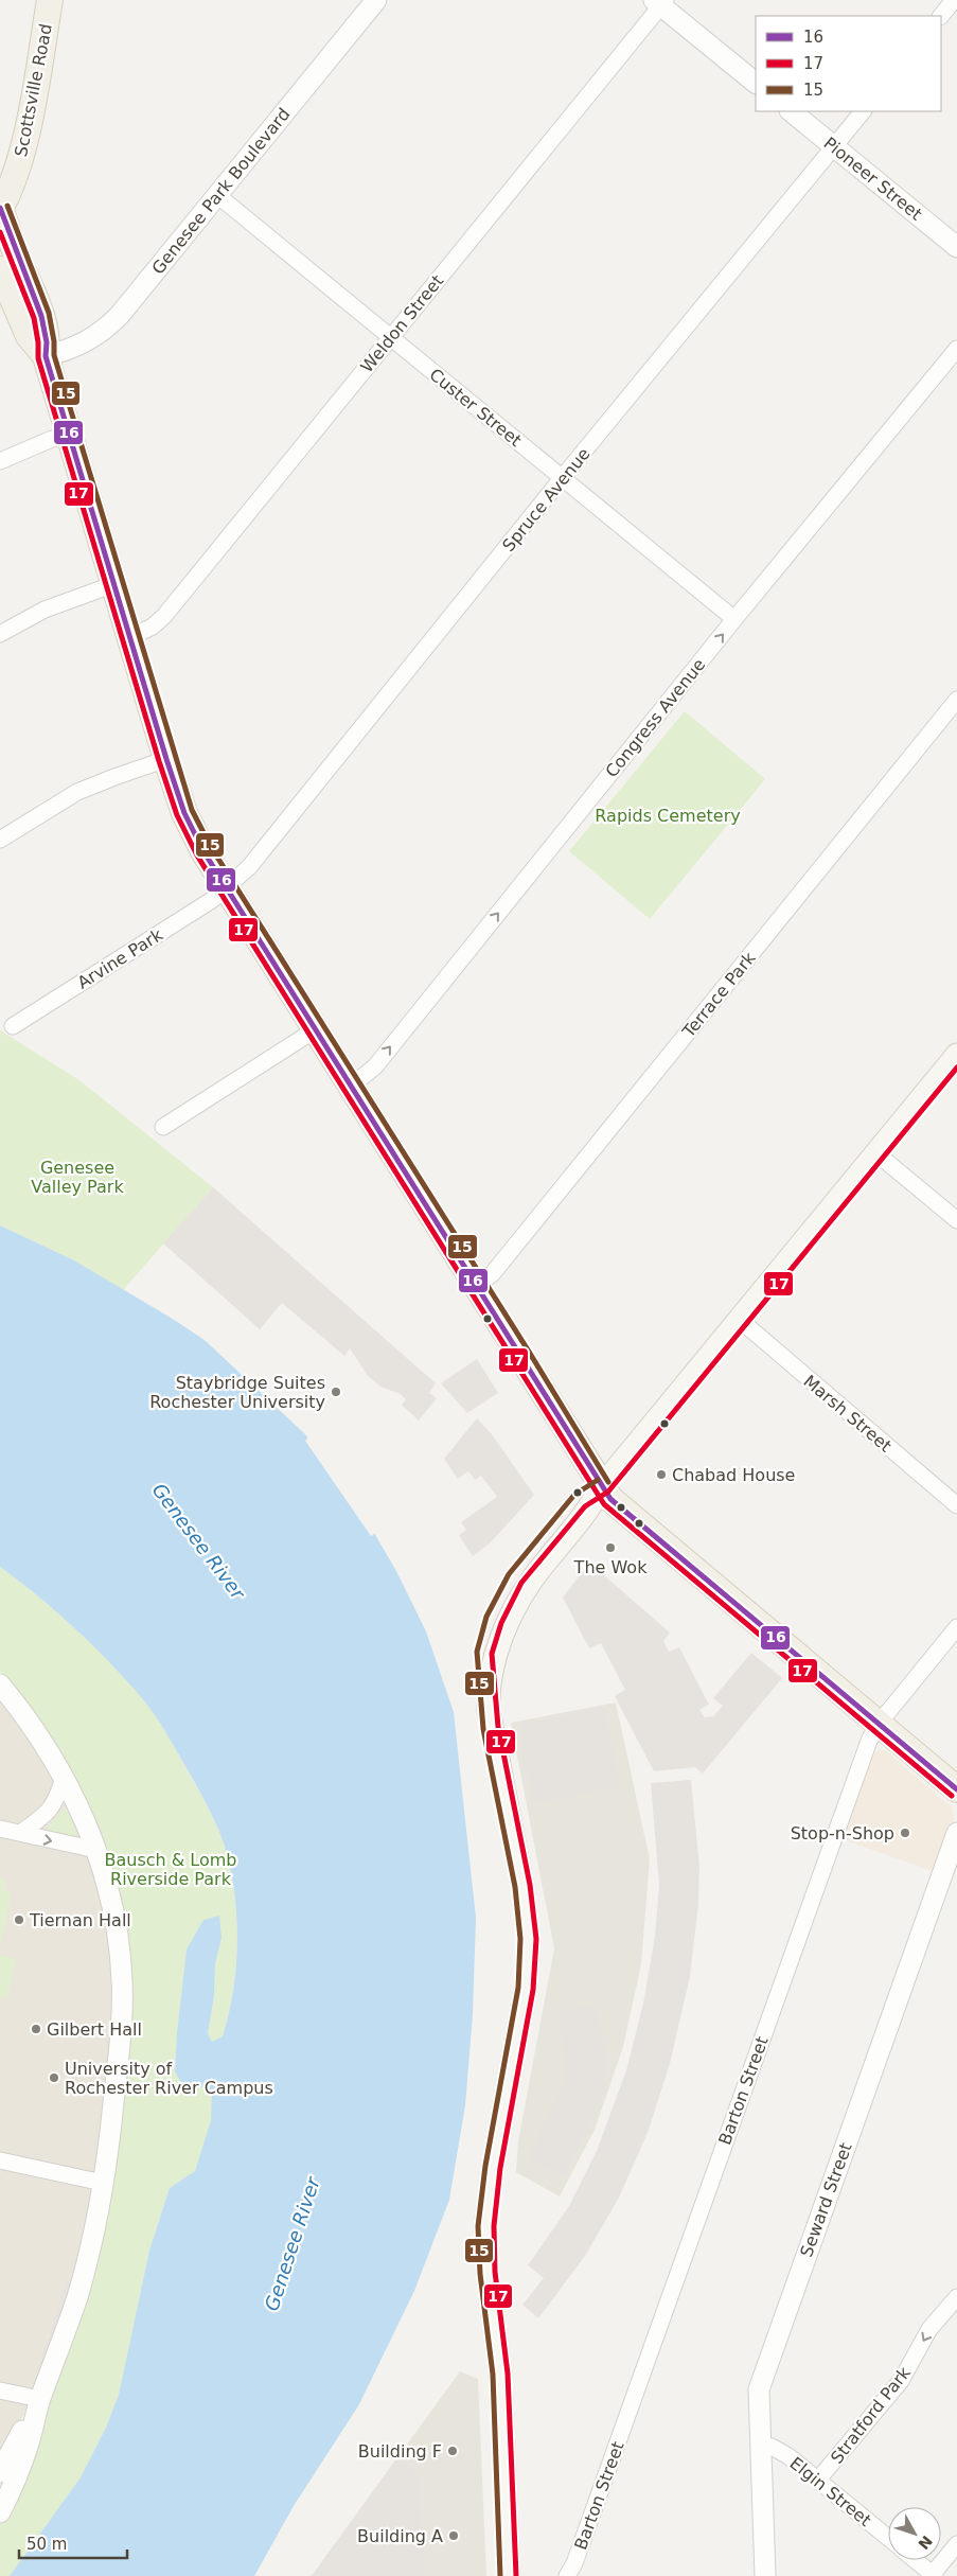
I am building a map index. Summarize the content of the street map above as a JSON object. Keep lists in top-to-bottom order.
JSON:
{
  "streets": {
    "main road": ["Scottsville Road"],
    "street": [
      "Pioneer Street",
      "Genesee Park Boulevard",
      "Weldon Street",
      "Custer Street",
      "Spruce Avenue",
      "Congress Avenue",
      "Arvine Park",
      "Terrace Park",
      "Marsh Street",
      "Barton Street",
      "Seward Street",
      "Stratford Park",
      "Elgin Street"
    ]
  },
  "crossings": [
    ["Pioneer Street", "Spruce Avenue"],
    ["Genesee Park Boulevard", "Custer Street"],
    ["Weldon Street", "Custer Street"],
    ["Custer Street", "Spruce Avenue"],
    ["Custer Street", "Congress Avenue"],
    ["Spruce Avenue", "Arvine Park"],
    ["Seward Street", "Elgin Street"],
    ["Stratford Park", "Elgin Street"]
  ],
  "one_way": ["Congress Avenue", "Stratford Park"],
  "water": ["Genesee River"],
  "parks": ["Rapids Cemetery", "Genesee Valley Park", "Bausch & Lomb Riverside Park"],
  "places": [
    "Staybridge Suites Rochester University",
    "Chabad House",
    "The Wok",
    "Stop-n-Shop",
    "Tiernan Hall",
    "Gilbert Hall",
    "University of Rochester River Campus",
    "Building F",
    "Building A"
  ],
  "lines": ["transit line 15", "transit line 16", "transit line 17"],
  "legend": ["16", "17", "15"],
  "scale_bar": "50 m",
  "north": "bottom right"
}
